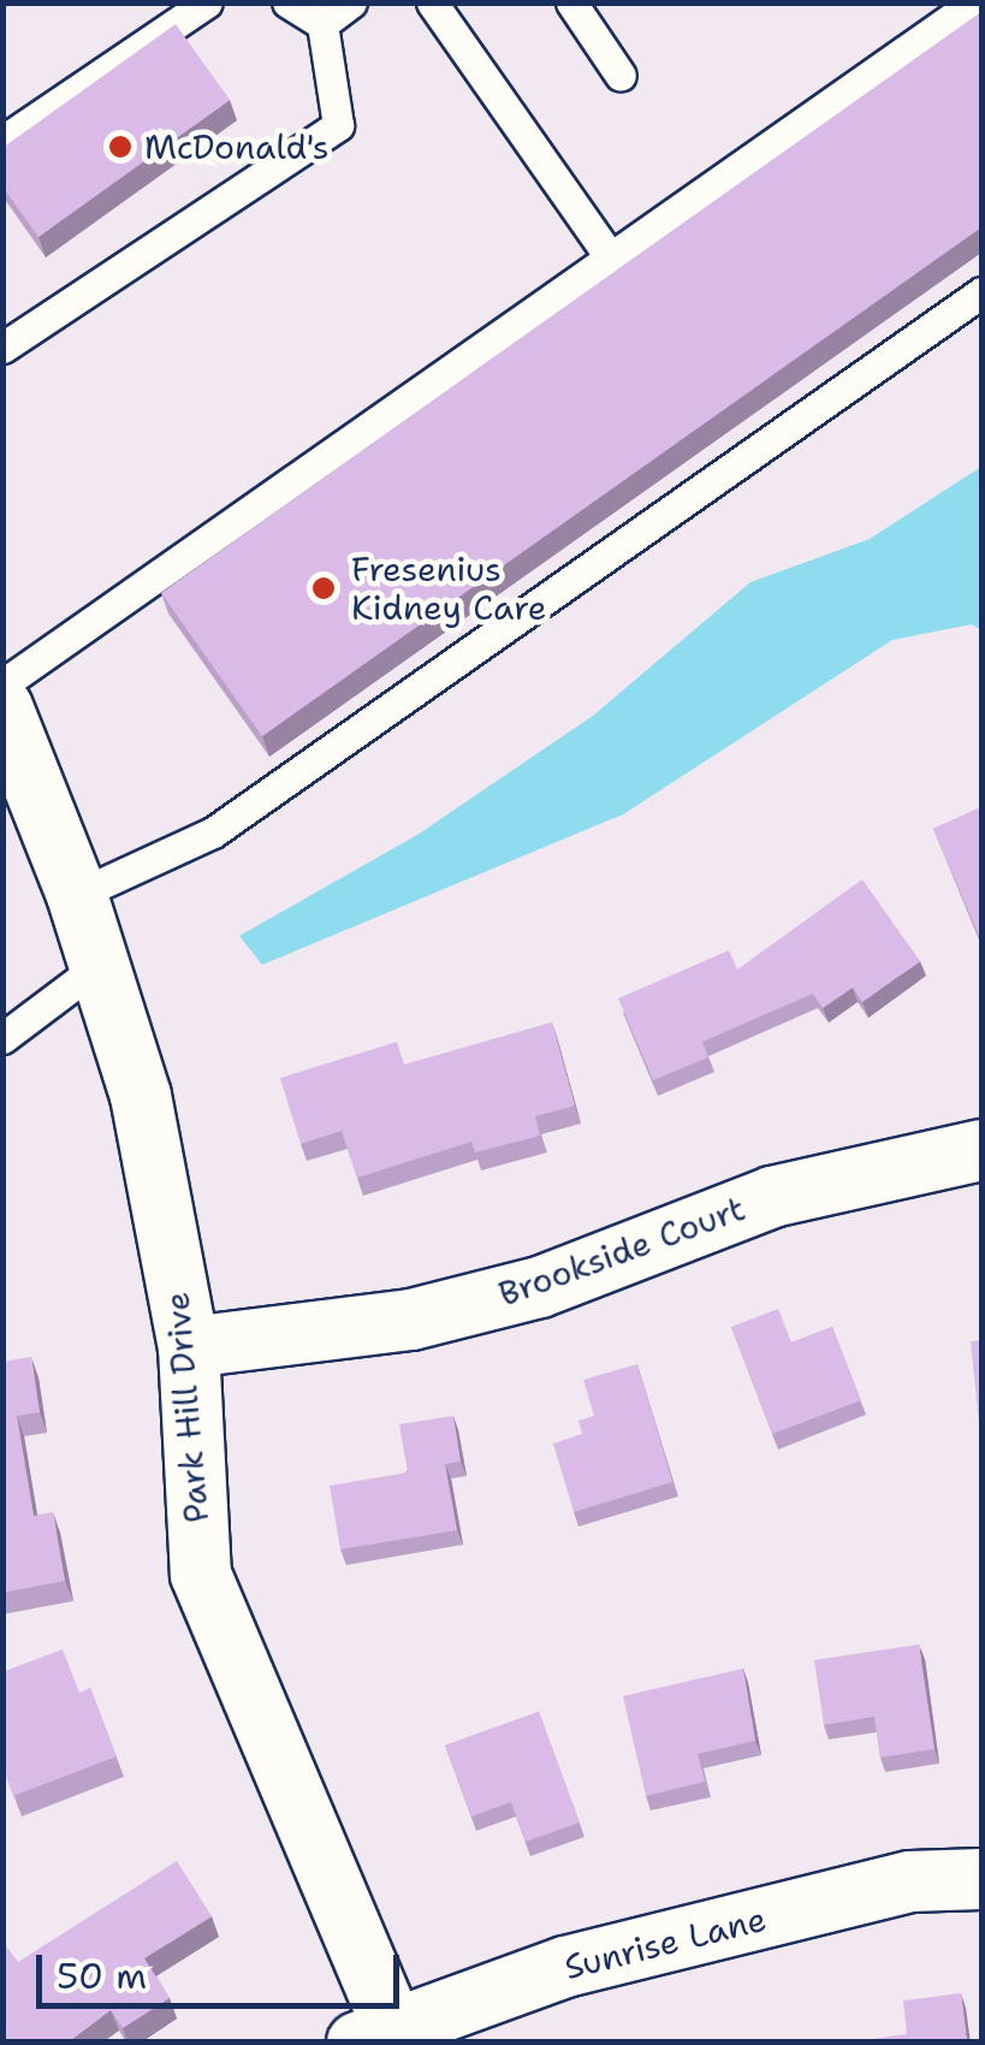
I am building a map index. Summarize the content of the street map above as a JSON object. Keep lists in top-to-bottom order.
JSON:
{
  "streets": {
    "street": ["Brookside Court", "Park Hill Drive", "Sunrise Lane"]
  },
  "crossings": [
    ["Brookside Court", "Park Hill Drive"],
    ["Park Hill Drive", "Sunrise Lane"]
  ],
  "places": ["McDonald's", "Fresenius Kidney Care"],
  "scale_bar": "50 m"
}
